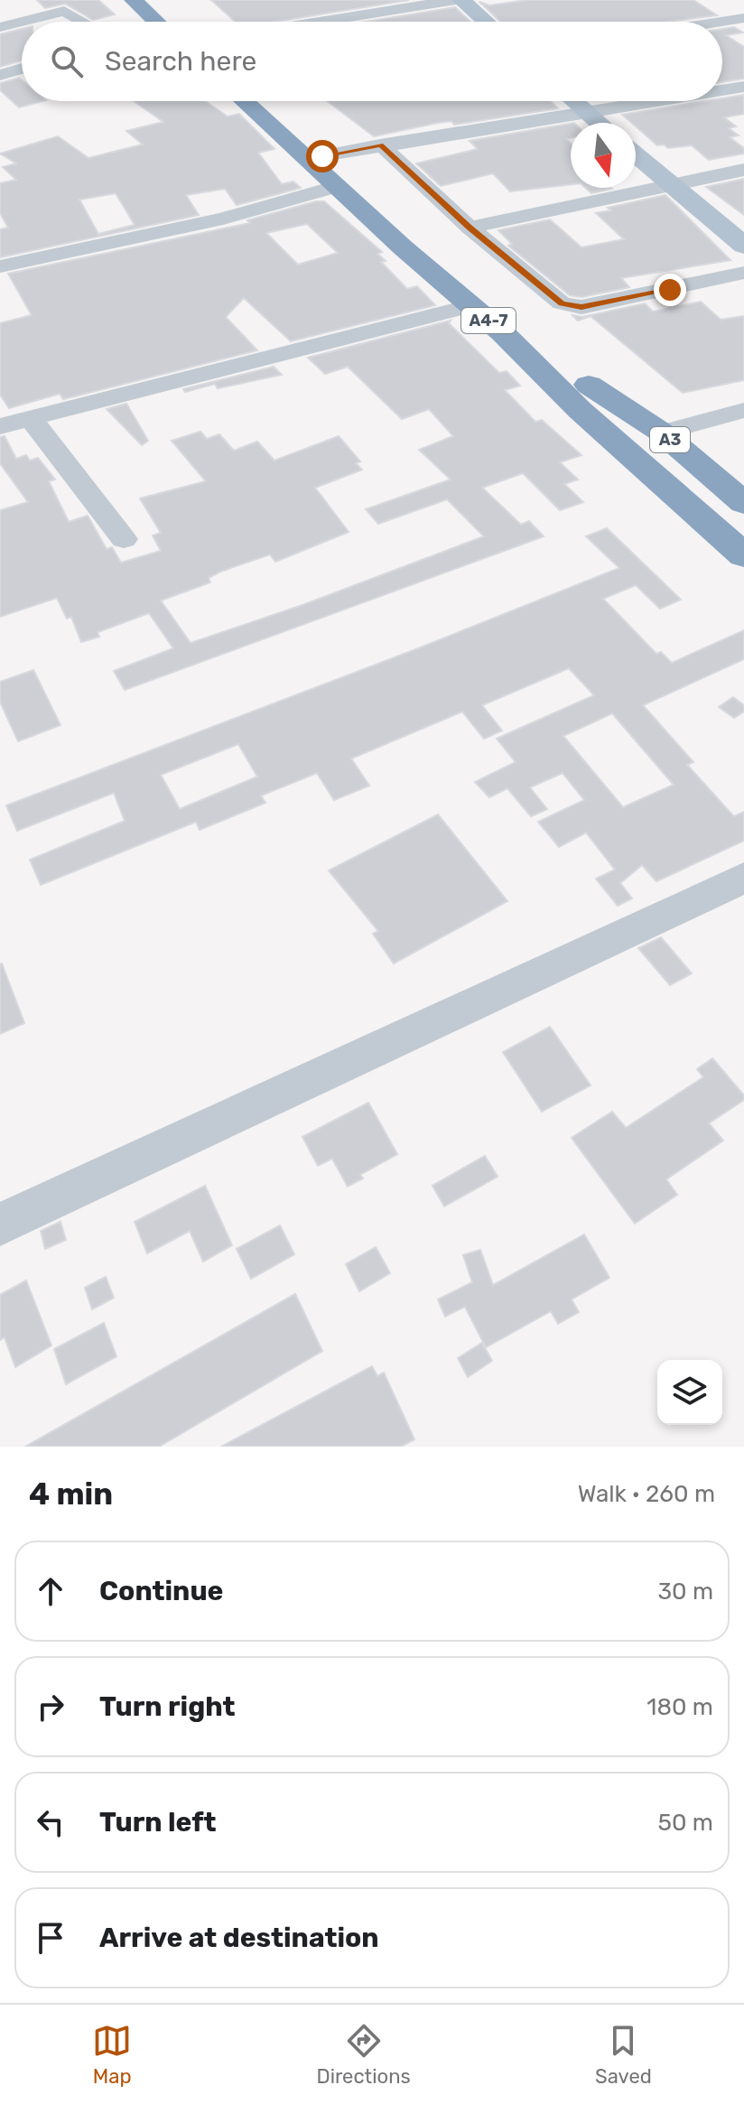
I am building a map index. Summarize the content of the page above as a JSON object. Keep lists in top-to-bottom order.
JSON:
{
  "streets": {
    "highway": ["A4-7", "A3"]
  },
  "crossings": [
    ["A4-7", "A3"]
  ],
  "north": "bottom",
  "page": {
    "search": "Search here",
    "heading": ["4 min", "Walk · 260 m"],
    "list": [
      ["Continue", "30 m"],
      ["Turn right", "180 m"],
      ["Turn left", "50 m"],
      "Arrive at destination"
    ],
    "nav": ["Map", "Directions", "Saved"]
  }
}
